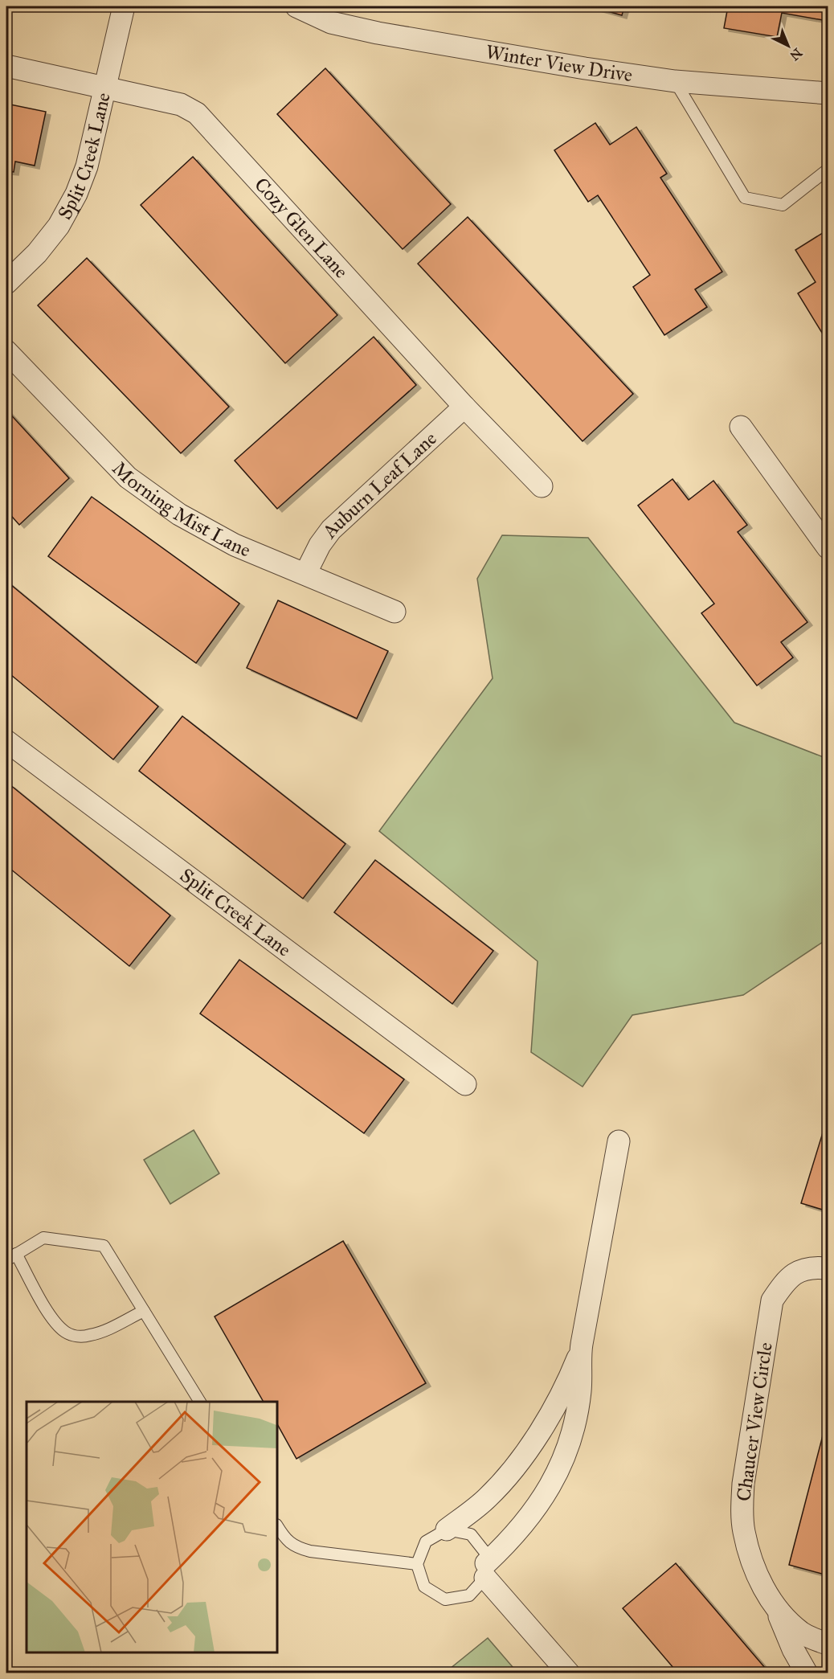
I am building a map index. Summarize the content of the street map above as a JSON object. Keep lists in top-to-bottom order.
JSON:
{
  "streets": {
    "street": [
      "Winter View Drive",
      "Split Creek Lane",
      "Cozy Glen Lane",
      "Auburn Leaf Lane",
      "Morning Mist Lane",
      "Chaucer View Circle"
    ]
  },
  "crossings": [
    ["Split Creek Lane", "Cozy Glen Lane"],
    ["Cozy Glen Lane", "Auburn Leaf Lane"],
    ["Auburn Leaf Lane", "Morning Mist Lane"]
  ],
  "north": "bottom right"
}
